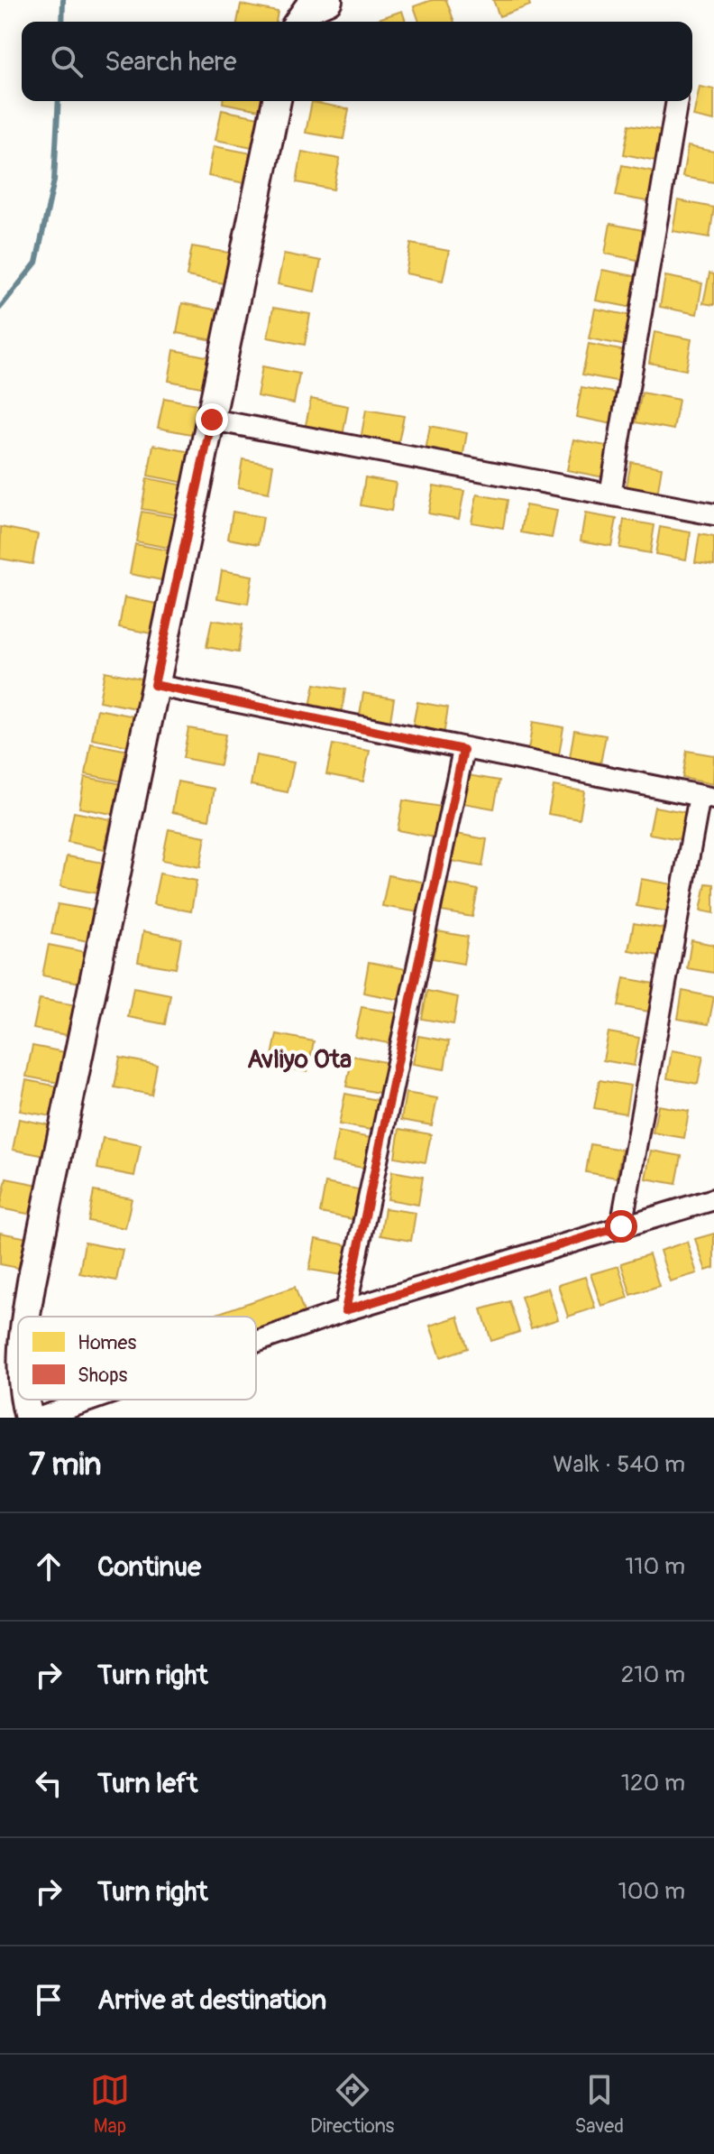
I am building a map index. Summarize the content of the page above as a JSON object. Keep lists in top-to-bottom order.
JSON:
{
  "districts": ["Avliyo Ota"],
  "legend": ["Homes", "Shops"],
  "page": {
    "search": "Search here",
    "heading": ["7 min", "Walk · 540 m"],
    "list": [
      ["Continue", "110 m"],
      ["Turn right", "210 m"],
      ["Turn left", "120 m"],
      ["Turn right", "100 m"],
      "Arrive at destination"
    ],
    "nav": ["Map", "Directions", "Saved"]
  }
}
